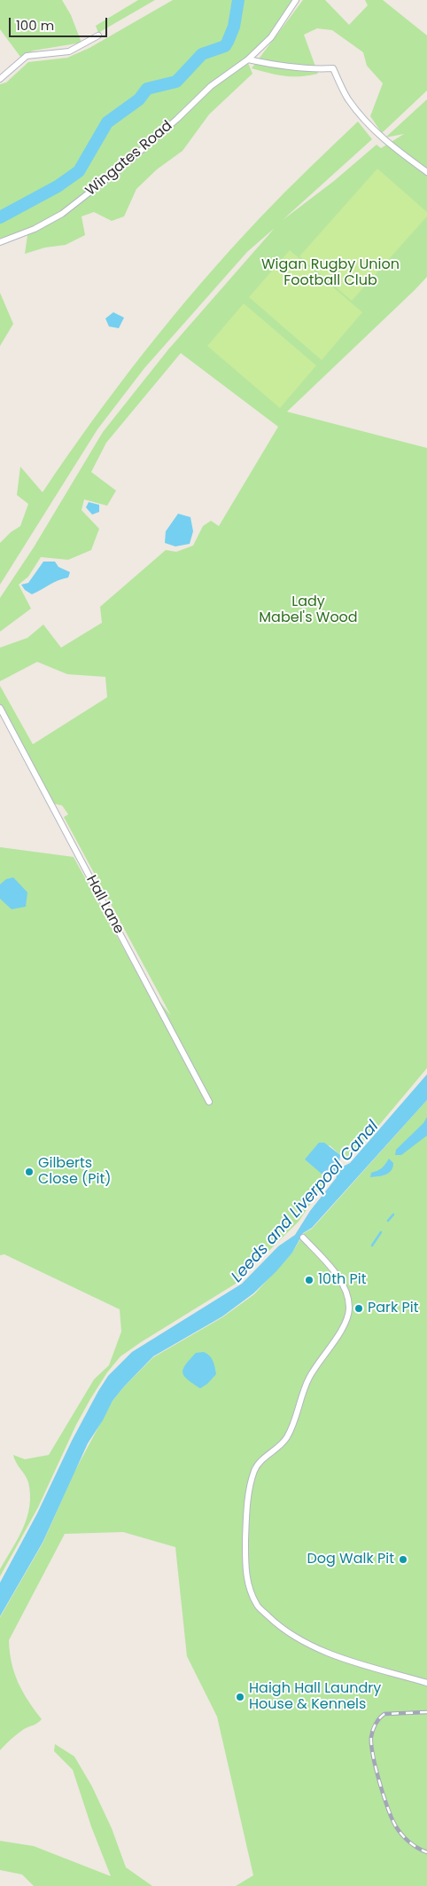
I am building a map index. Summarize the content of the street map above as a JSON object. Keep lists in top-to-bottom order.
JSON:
{
  "streets": {
    "street": ["Wingates Road", "Hall Lane"]
  },
  "water": ["Leeds and Liverpool Canal"],
  "parks": ["Wigan Rugby Union Football Club", "Lady Mabel's Wood"],
  "places": [
    "Gilberts Close (Pit)",
    "10th Pit",
    "Park Pit",
    "Dog Walk Pit",
    "Haigh Hall Laundry House & Kennels"
  ],
  "scale_bar": "100 m"
}
